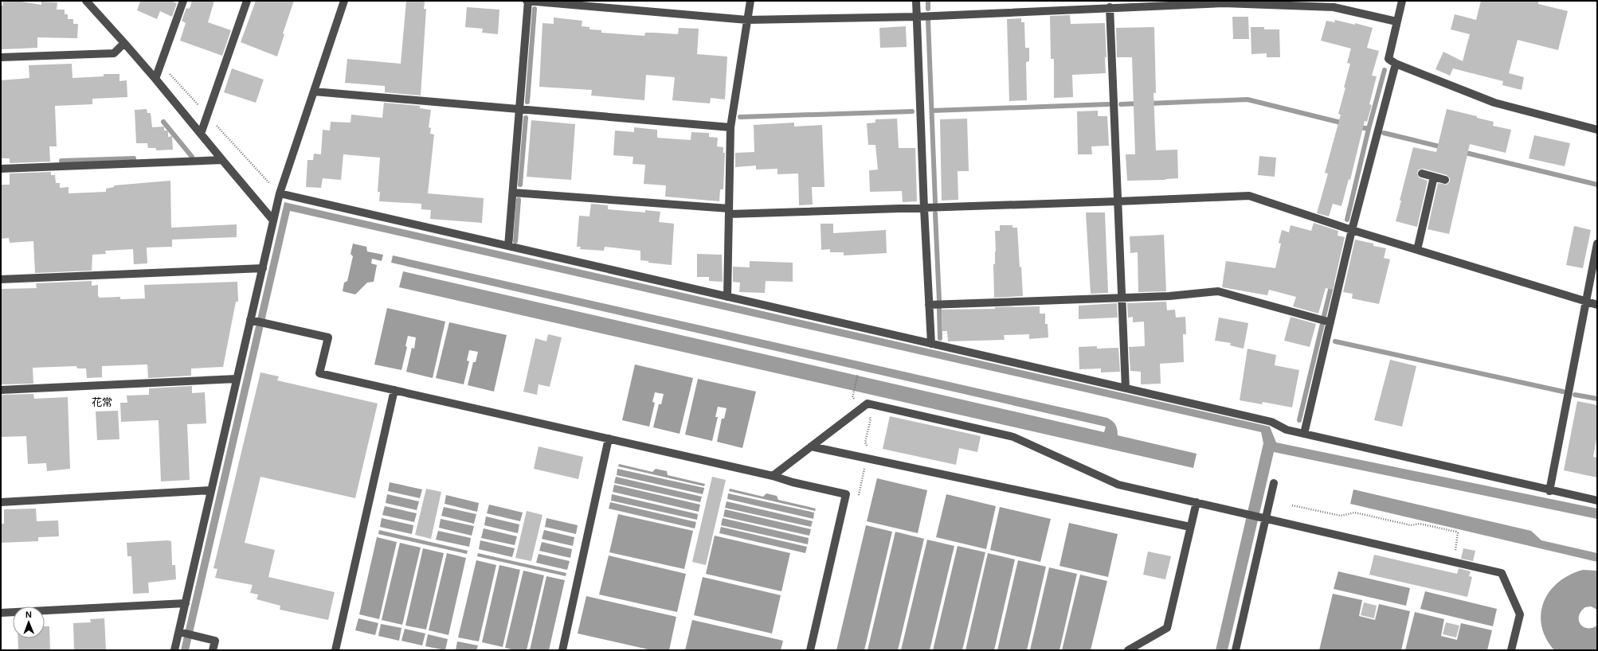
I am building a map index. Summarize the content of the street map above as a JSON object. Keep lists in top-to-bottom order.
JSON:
{
  "districts": ["花常"],
  "north": "top"
}
